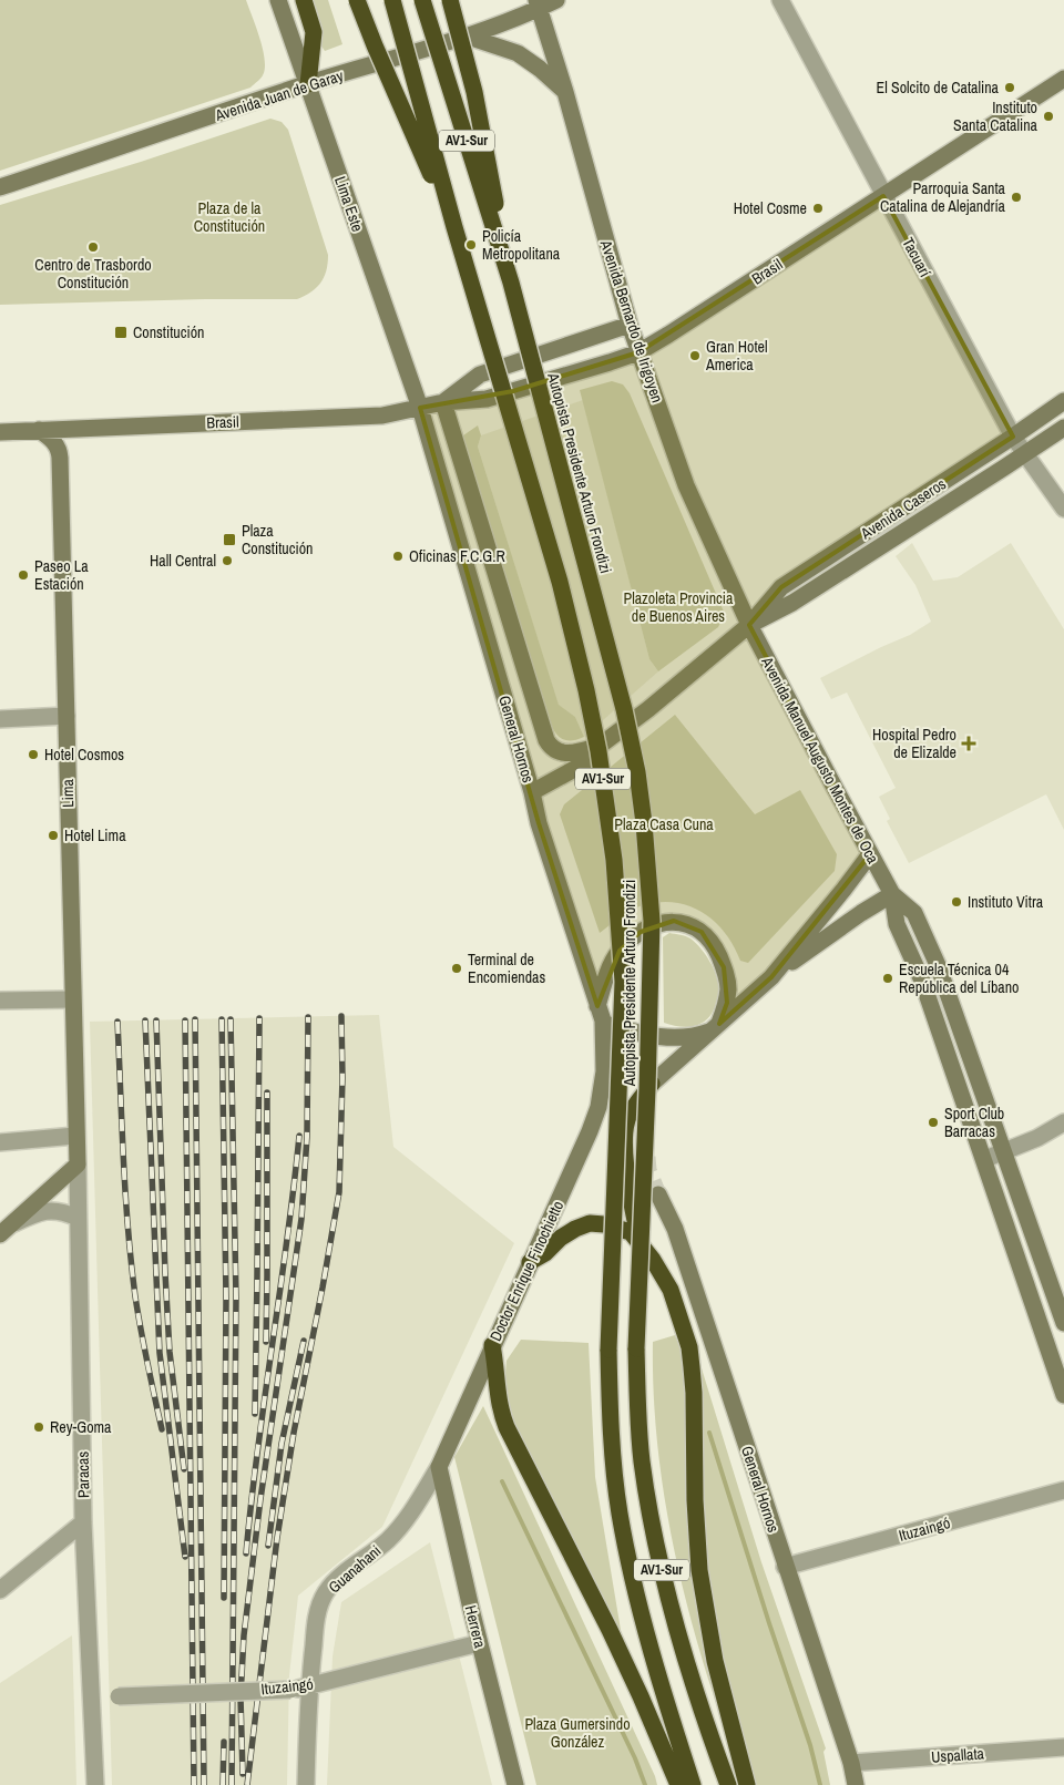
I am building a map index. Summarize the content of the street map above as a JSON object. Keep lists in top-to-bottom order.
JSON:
{
  "streets": {
    "highway": ["AV1-Sur", "Autopista Presidente Arturo Frondizi"],
    "main road": [
      "Avenida Juan de Garay",
      "Lima Este",
      "Brasil",
      "Avenida Bernardo de Irigoyen",
      "Avenida Caseros",
      "General Hornos",
      "Avenida Manuel Augusto Montes de Oca",
      "Lima",
      "Doctor Enrique Finochietto",
      "Herrera"
    ],
    "street": [
      "Tacuarí",
      "Paracas",
      "Ituzaingó",
      "Guanahani",
      "Uspallata"
    ]
  },
  "crossings": [
    ["Avenida Juan de Garay", "Lima Este"],
    ["Avenida Juan de Garay", "Avenida Bernardo de Irigoyen"],
    ["Lima Este", "Brasil"],
    ["Lima Este", "General Hornos"],
    ["Tacuarí", "Brasil"],
    ["Tacuarí", "Avenida Caseros"],
    ["Brasil", "Avenida Bernardo de Irigoyen"],
    ["Brasil", "General Hornos"],
    ["Brasil", "Lima"],
    ["Avenida Bernardo de Irigoyen", "Avenida Caseros"],
    ["Avenida Bernardo de Irigoyen", "Avenida Manuel Augusto Montes de Oca"],
    ["Avenida Caseros", "General Hornos"],
    ["Avenida Caseros", "Avenida Manuel Augusto Montes de Oca"],
    ["General Hornos", "Doctor Enrique Finochietto"],
    ["General Hornos", "Ituzaingó"],
    ["General Hornos", "Uspallata"],
    ["Lima", "Paracas"],
    ["Doctor Enrique Finochietto", "Guanahani"],
    ["Doctor Enrique Finochietto", "Herrera"],
    ["Paracas", "Ituzaingó"],
    ["Ituzaingó", "Guanahani"],
    ["Ituzaingó", "Herrera"],
    ["Guanahani", "Herrera"]
  ],
  "parks": [
    "Plaza de la Constitución",
    "Plazoleta Provincia de Buenos Aires",
    "Plaza Casa Cuna",
    "Plaza Gumersindo González"
  ],
  "places": {
    "other": [
      "El Solcito de Catalina",
      "Instituto Santa Catalina",
      "Parroquia Santa Catalina de Alejandría",
      "Hotel Cosme",
      "Policía Metropolitana",
      "Centro de Trasbordo Constitución",
      "Gran Hotel America",
      "Oficinas F.C.G.R",
      "Hall Central",
      "Paseo La Estación",
      "Hotel Cosmos",
      "Hotel Lima",
      "Instituto Vitra",
      "Terminal de Encomiendas",
      "Escuela Técnica 04 República del Líbano",
      "Sport Club Barracas",
      "Rey-Goma"
    ],
    "transit": ["Constitución", "Plaza Constitución"],
    "health": ["Hospital Pedro de Elizalde"]
  }
}
